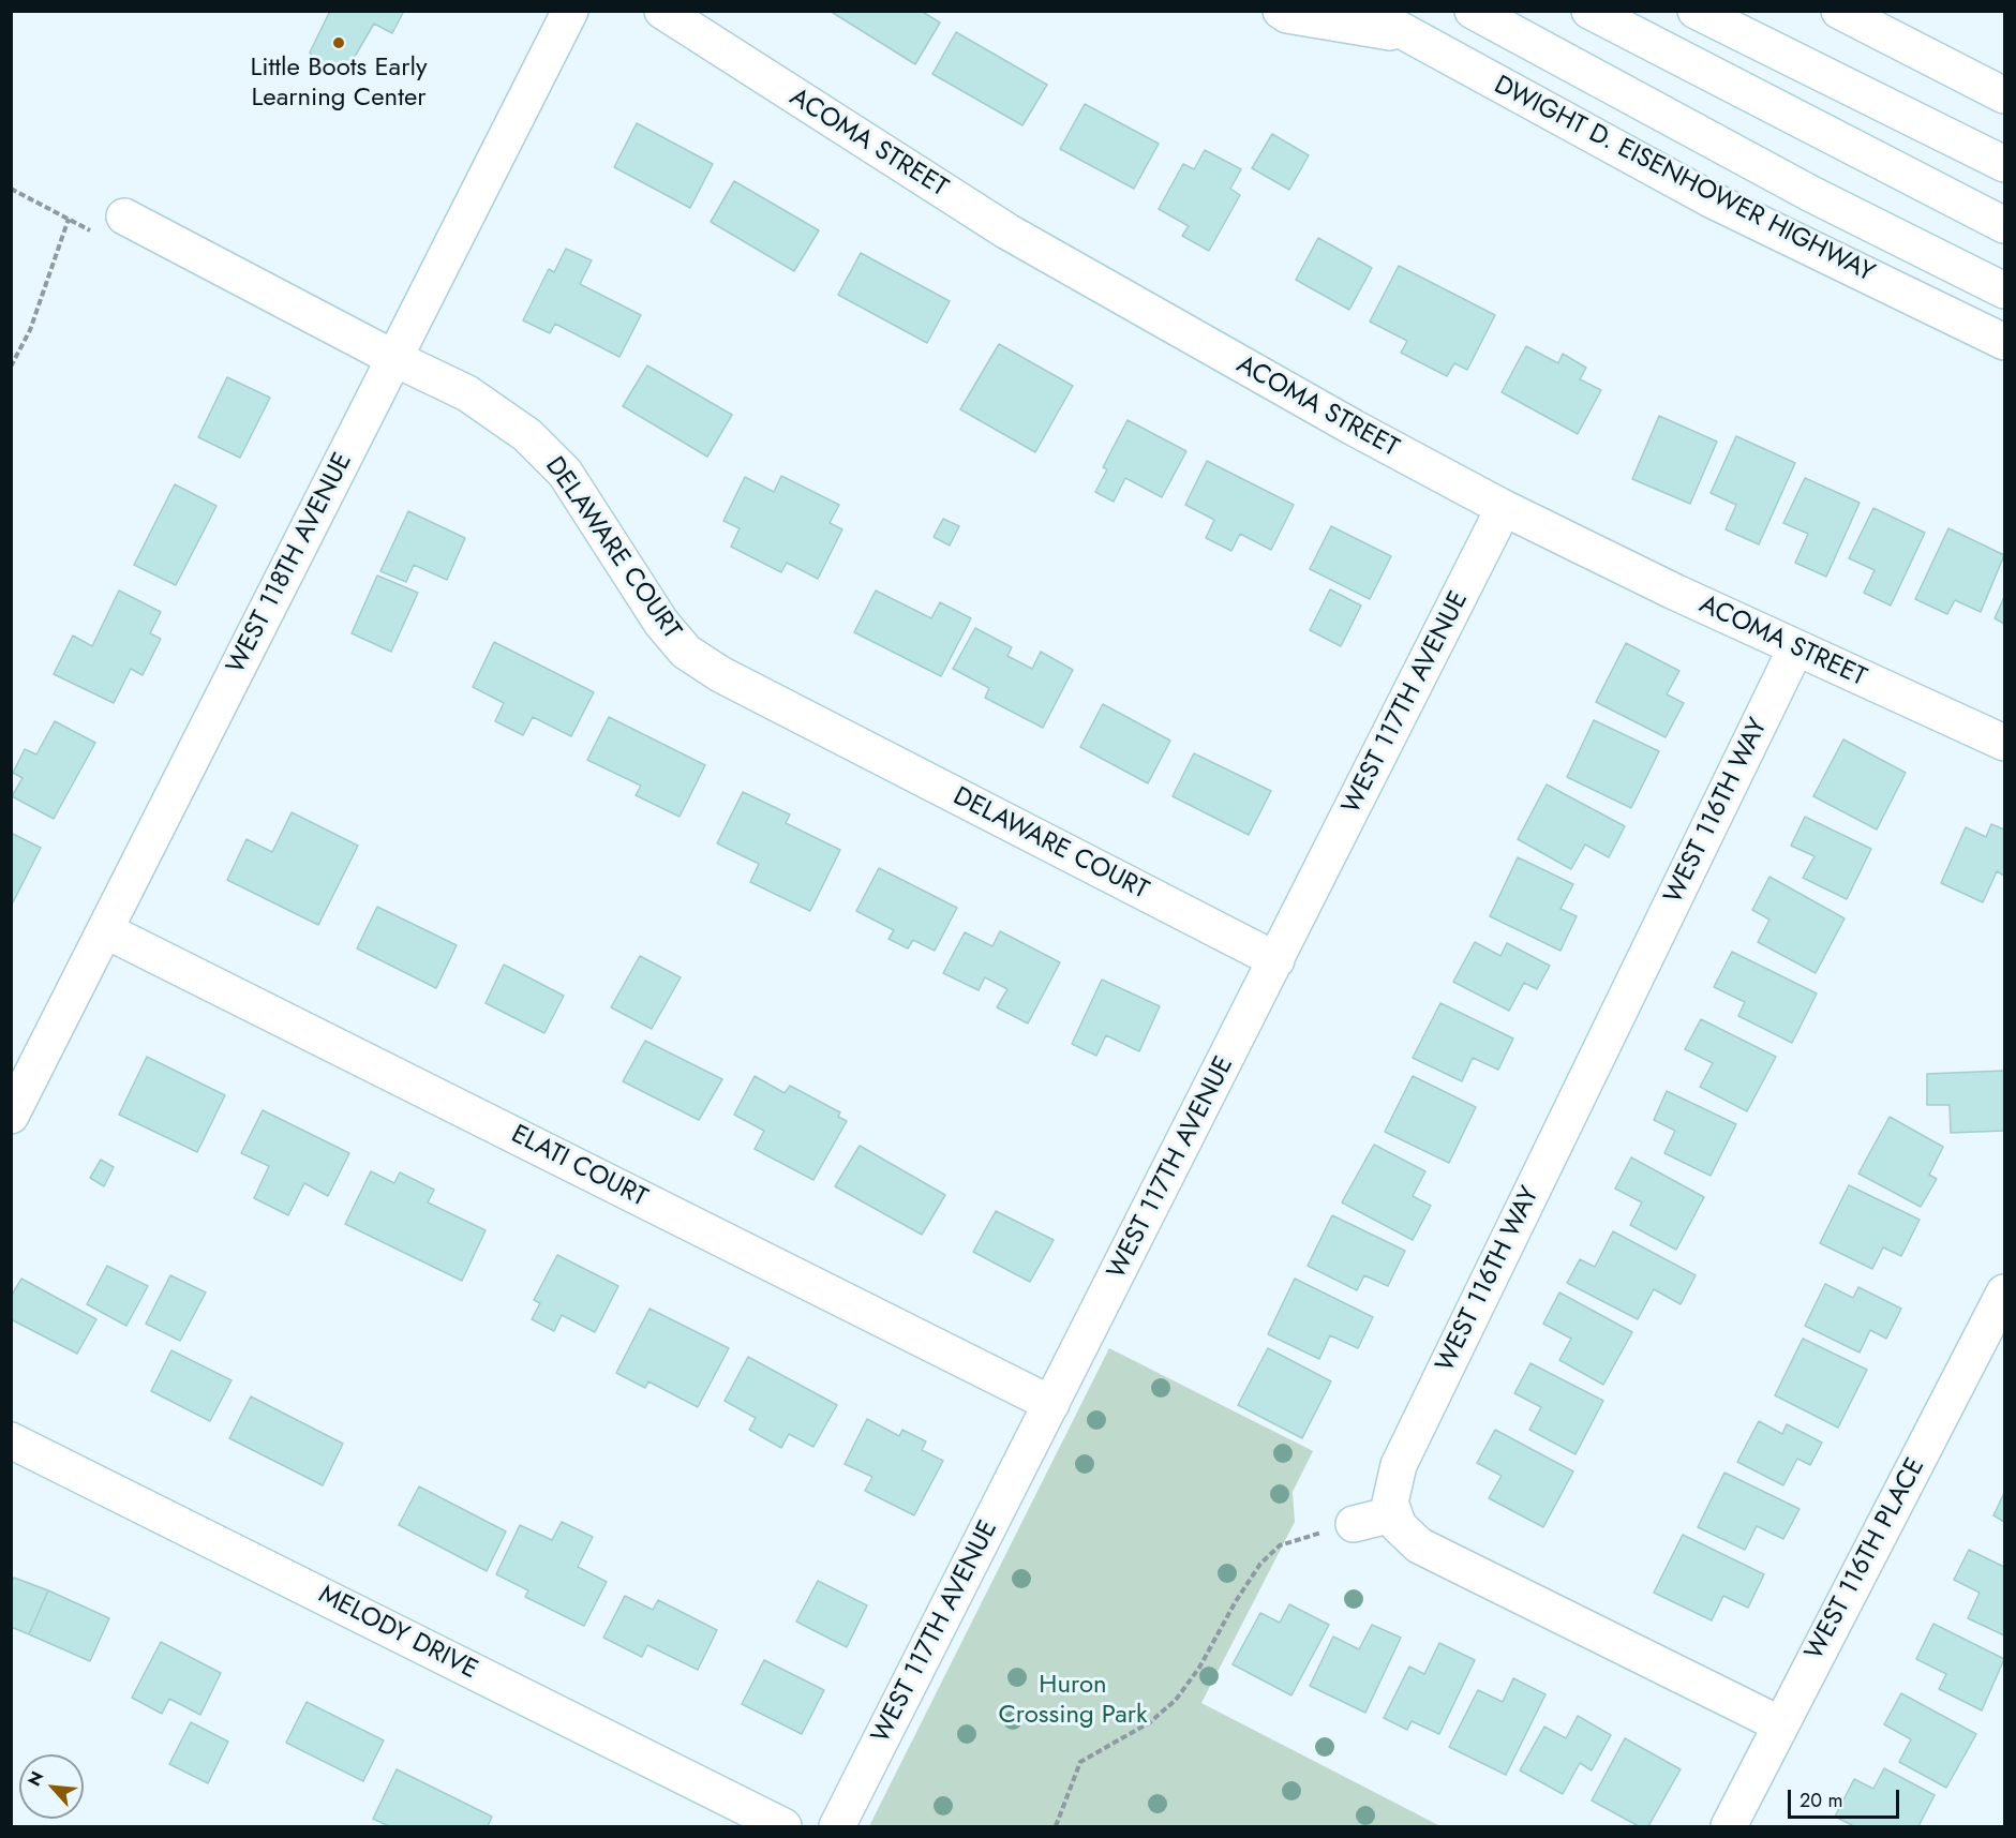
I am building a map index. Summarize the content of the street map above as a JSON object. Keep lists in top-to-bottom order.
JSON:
{
  "streets": {
    "main road": [
      "ACOMA STREET",
      "DWIGHT D. EISENHOWER HIGHWAY",
      "DELAWARE COURT",
      "WEST 118TH AVENUE",
      "WEST 117TH AVENUE",
      "WEST 116TH WAY",
      "ELATI COURT",
      "WEST 116TH PLACE",
      "MELODY DRIVE"
    ]
  },
  "crossings": [
    ["ACOMA STREET", "WEST 117TH AVENUE"],
    ["ACOMA STREET", "WEST 116TH WAY"],
    ["DELAWARE COURT", "WEST 118TH AVENUE"],
    ["DELAWARE COURT", "WEST 117TH AVENUE"],
    ["WEST 118TH AVENUE", "ELATI COURT"],
    ["WEST 117TH AVENUE", "ELATI COURT"]
  ],
  "parks": ["Huron Crossing Park"],
  "places": ["Little Boots Early Learning Center"],
  "scale_bar": "20 m",
  "north": "top left"
}
